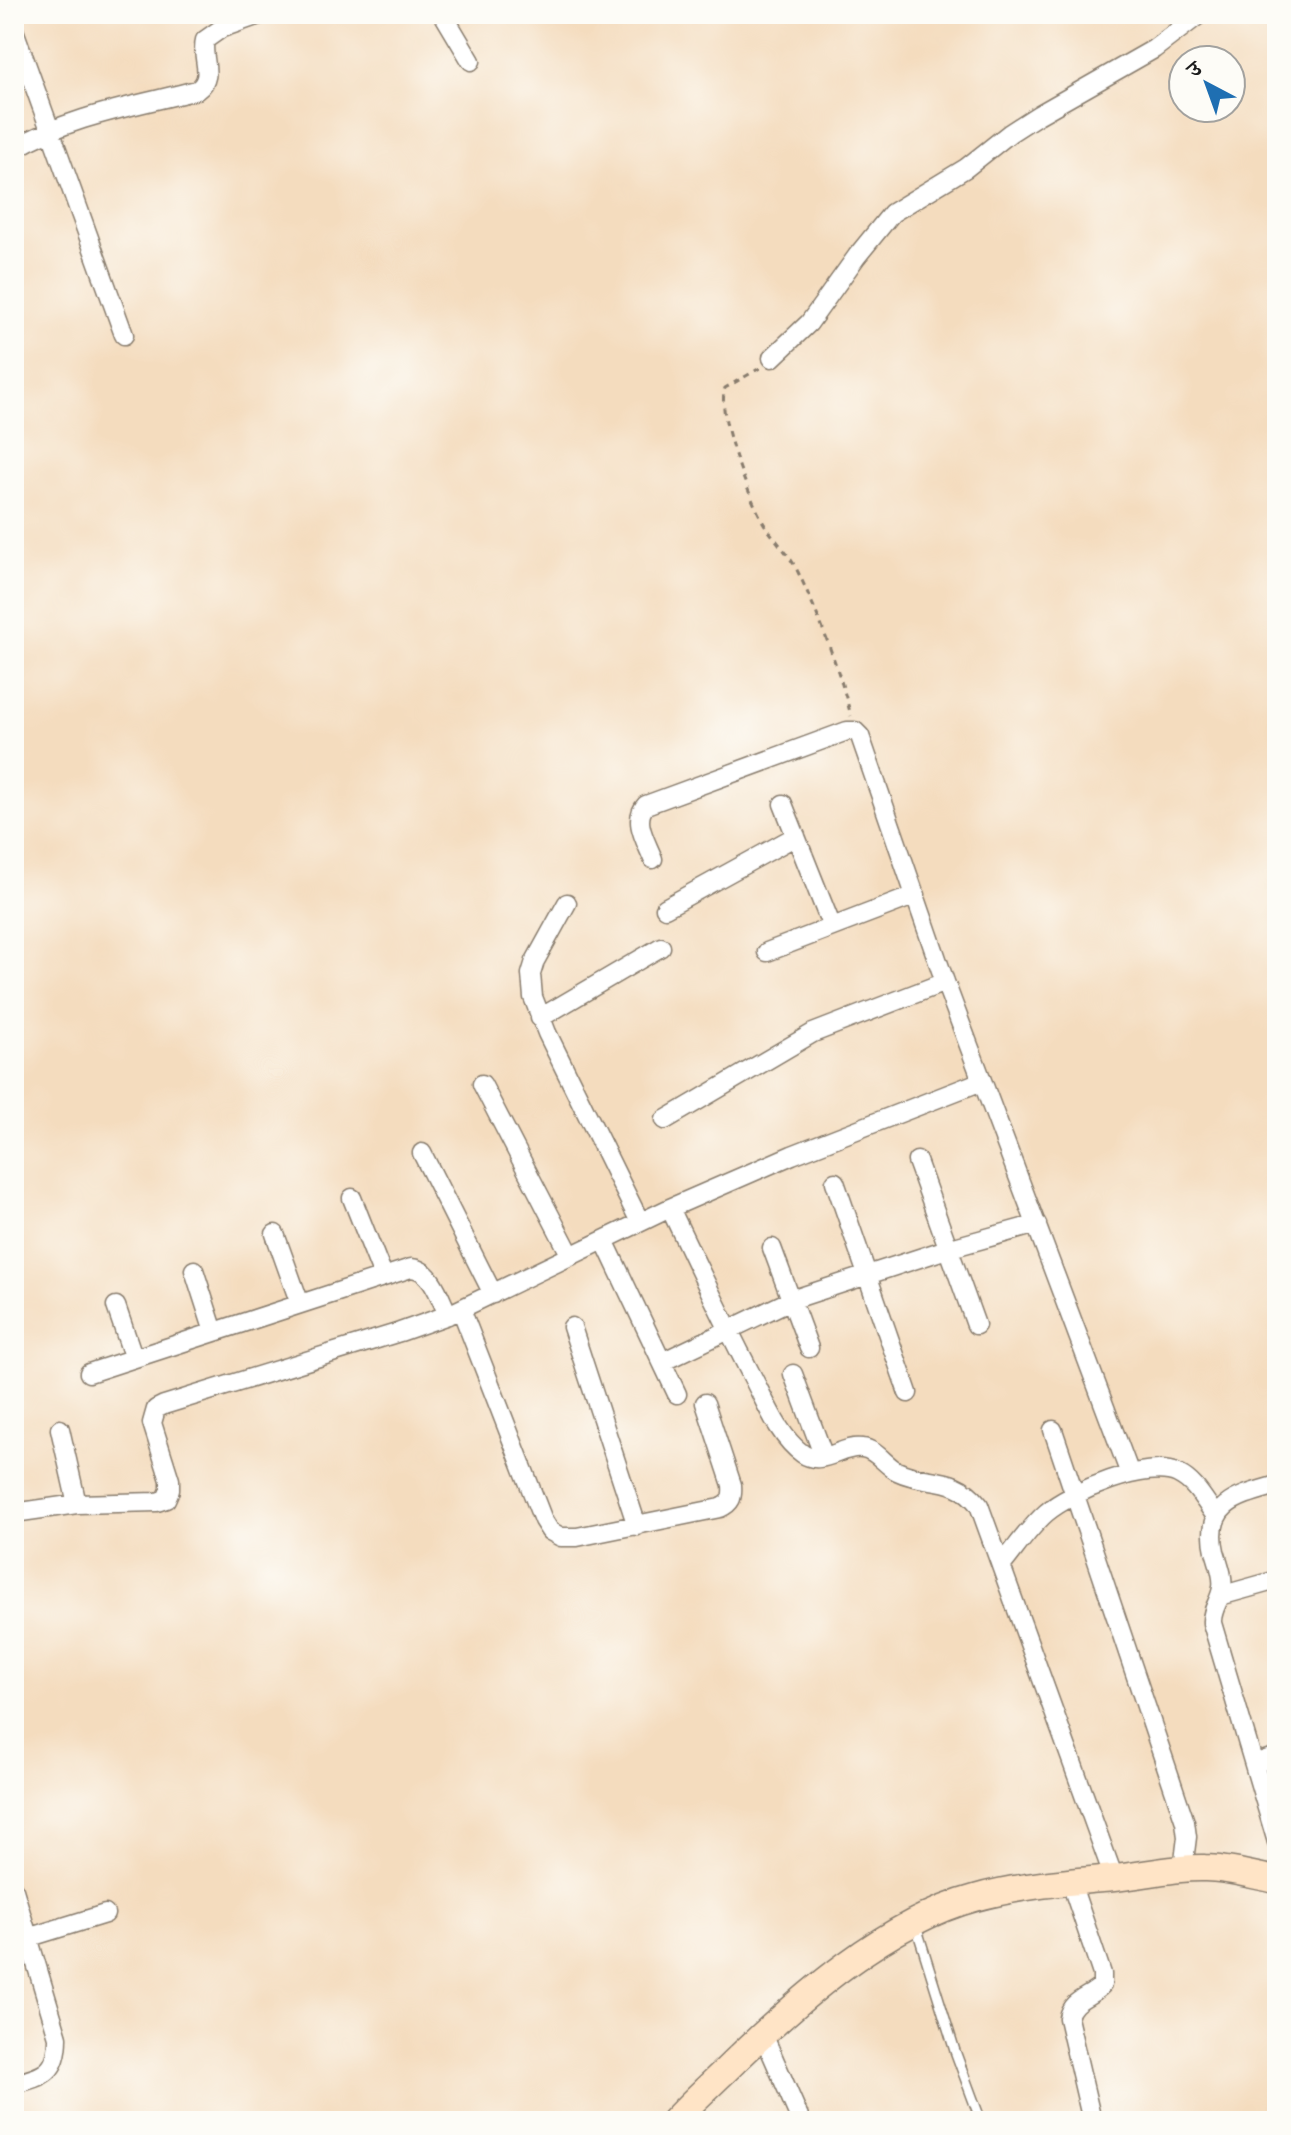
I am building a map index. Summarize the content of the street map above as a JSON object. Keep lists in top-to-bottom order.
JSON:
{
  "north": "top left"
}
